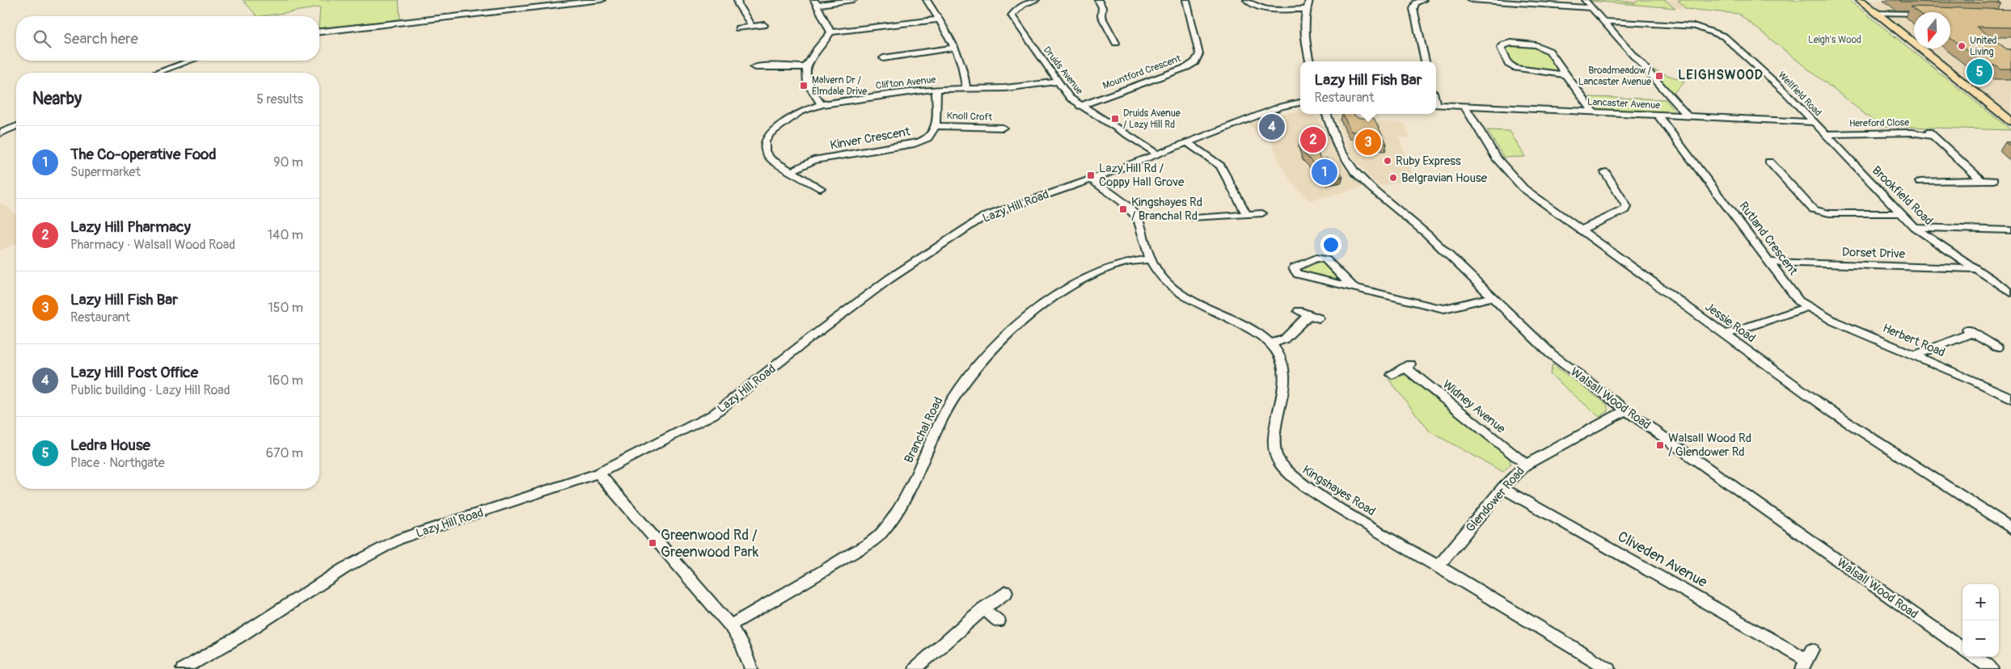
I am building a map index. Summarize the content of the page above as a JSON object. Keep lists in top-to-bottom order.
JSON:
{
  "streets": {
    "street": [
      "Druids Avenue",
      "Mountford Crescent",
      "Clifton Avenue",
      "Wellfield Road",
      "Lancaster Avenue",
      "Knoll Croft",
      "Hereford Close",
      "Kinver Crescent",
      "Brookfield Road",
      "Lazy Hill Road",
      "Rutland Crescent",
      "Dorset Drive",
      "Jessie Road",
      "Herbert Road",
      "Walsall Wood Road",
      "Widney Avenue",
      "Branchal Road",
      "Kingshayes Road",
      "Glendower Road",
      "Cliveden Avenue"
    ]
  },
  "crossings": [
    ["Druids Avenue", "Mountford Crescent"],
    ["Druids Avenue", "Clifton Avenue"],
    ["Druids Avenue", "Lazy Hill Road"],
    ["Clifton Avenue", "Kinver Crescent"],
    ["Wellfield Road", "Lancaster Avenue"],
    ["Wellfield Road", "Hereford Close"],
    ["Wellfield Road", "Brookfield Road"],
    ["Lancaster Avenue", "Rutland Crescent"],
    ["Lancaster Avenue", "Jessie Road"],
    ["Knoll Croft", "Kinver Crescent"],
    ["Hereford Close", "Brookfield Road"],
    ["Brookfield Road", "Dorset Drive"],
    ["Lazy Hill Road", "Kingshayes Road"],
    ["Rutland Crescent", "Dorset Drive"],
    ["Rutland Crescent", "Herbert Road"],
    ["Walsall Wood Road", "Glendower Road"],
    ["Widney Avenue", "Glendower Road"],
    ["Branchal Road", "Kingshayes Road"],
    ["Kingshayes Road", "Glendower Road"],
    ["Glendower Road", "Cliveden Avenue"]
  ],
  "districts": ["LEIGHSWOOD"],
  "parks": ["Leigh's Wood"],
  "places": {
    "other": ["United Living", "Ruby Express", "Belgravian House"],
    "transit": [
      "Broadmeadow / Lancaster Avenue",
      "Malvern Dr / Elmdale Drive",
      "Druids Avenue / Lazy Hill Rd",
      "Lazy Hill Rd / Coppy Hall Grove",
      "Kingshayes Rd / Branchal Rd",
      "Walsall Wood Rd / Glendower Rd",
      "Greenwood Rd / Greenwood Park"
    ]
  },
  "north": "bottom",
  "page": {
    "search": "Search here",
    "pins": [
      "5",
      "4",
      "2",
      "3",
      "1"
    ],
    "popup": ["Lazy Hill Fish Bar", "Restaurant"],
    "heading": ["Nearby", "5 results"],
    "list": [
      {
        "mark": "1",
        "name": "The Co-operative Food",
        "note": "Supermarket",
        "value": "90 m"
      },
      {
        "mark": "2",
        "name": "Lazy Hill Pharmacy",
        "note": "Pharmacy · Walsall Wood Road",
        "value": "140 m"
      },
      {
        "mark": "3",
        "name": "Lazy Hill Fish Bar",
        "note": "Restaurant",
        "value": "150 m"
      },
      {
        "mark": "4",
        "name": "Lazy Hill Post Office",
        "note": "Public building · Lazy Hill Road",
        "value": "160 m"
      },
      {
        "mark": "5",
        "name": "Ledra House",
        "note": "Place · Northgate",
        "value": "670 m"
      }
    ],
    "map_buttons": ["+", "−"]
  }
}
